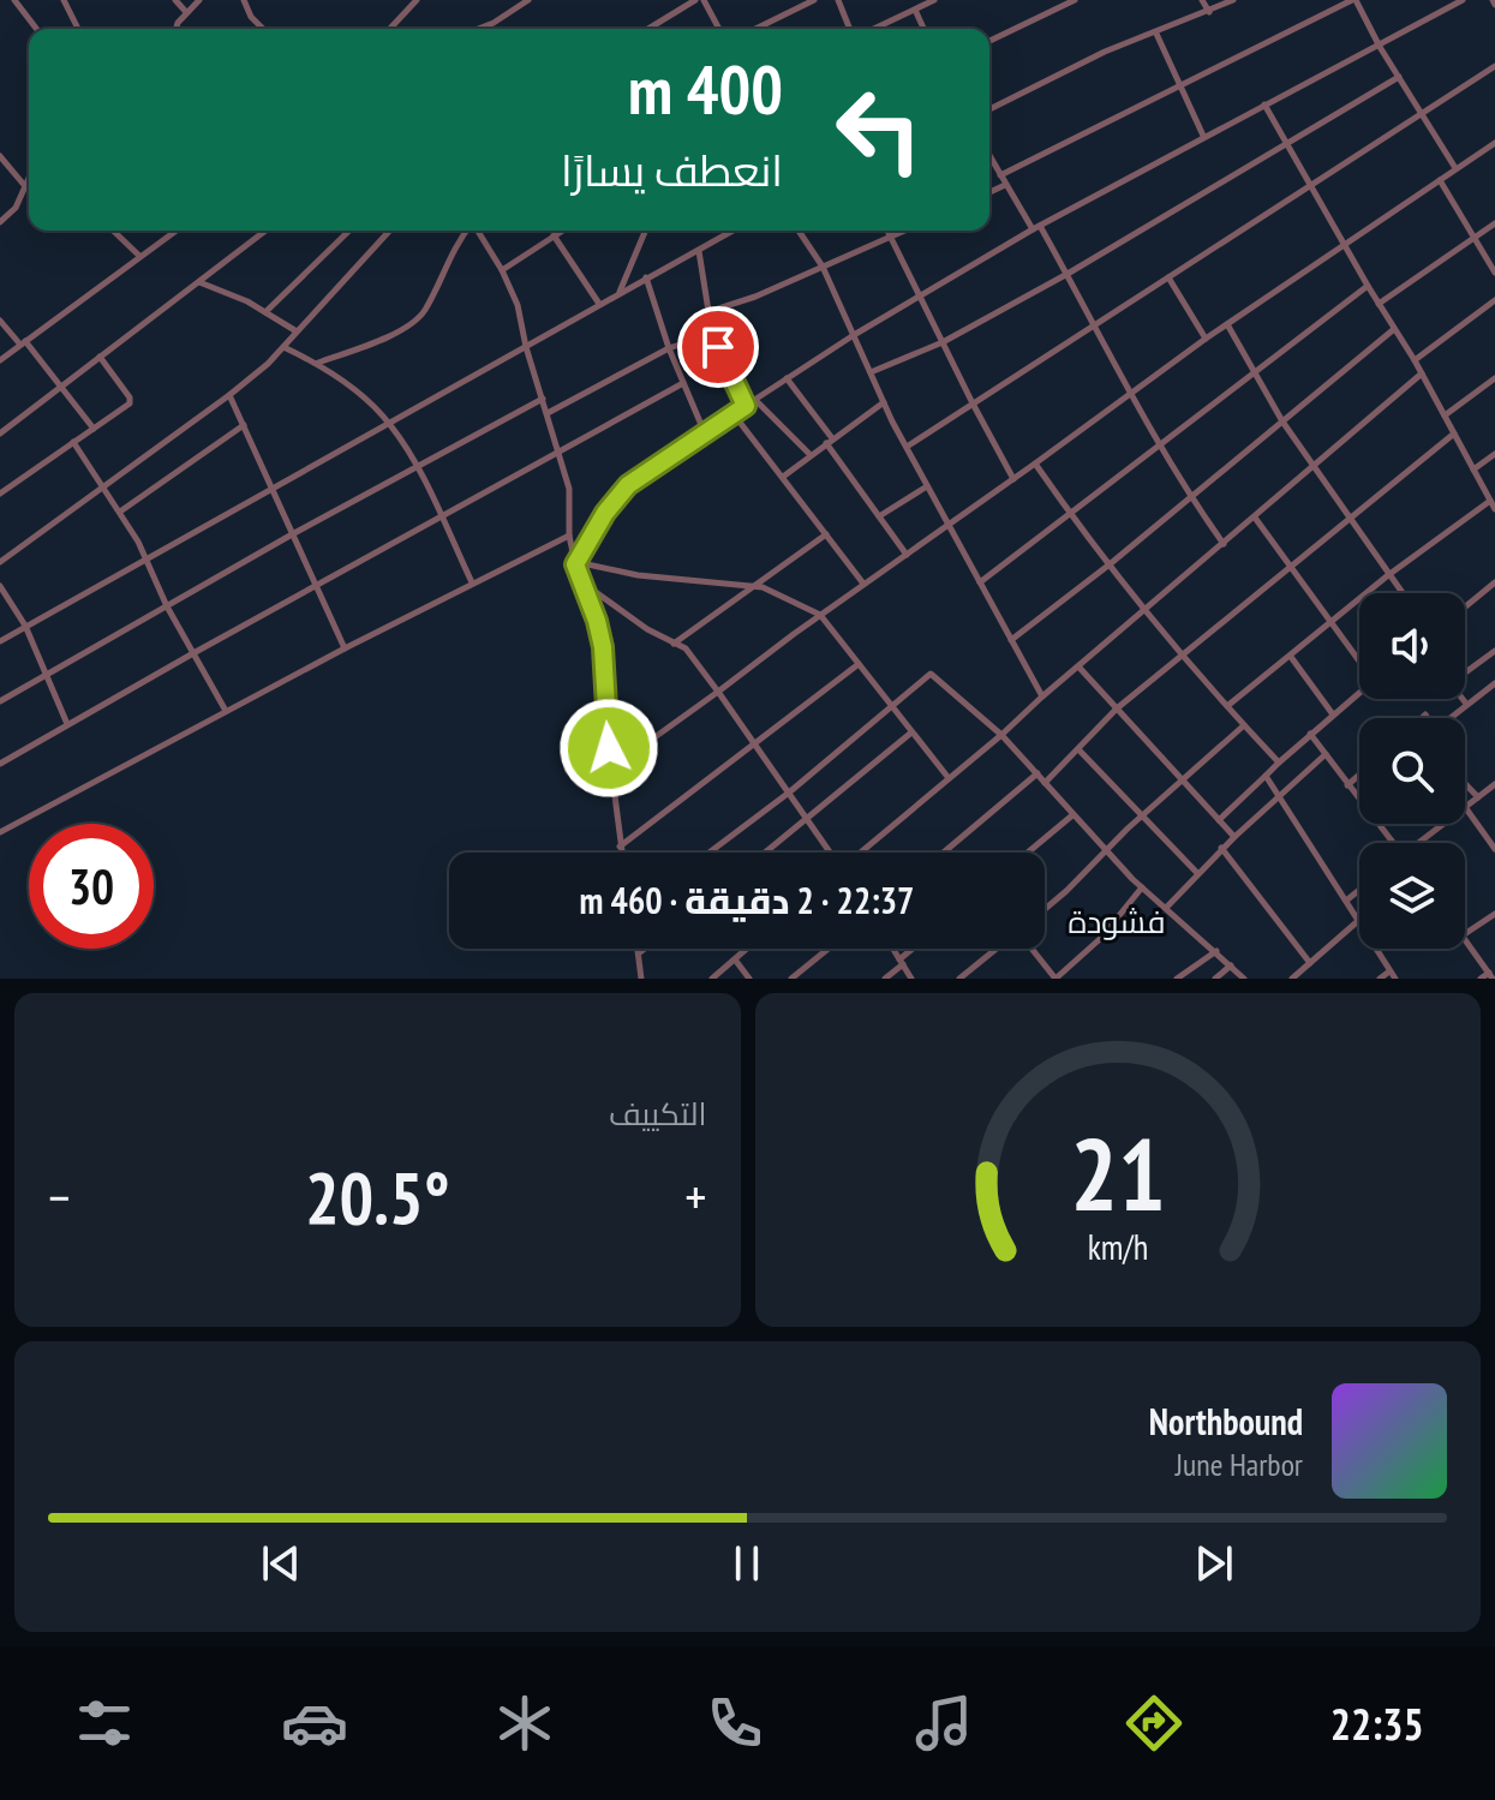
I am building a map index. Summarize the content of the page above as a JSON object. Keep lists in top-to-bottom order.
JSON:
{
  "districts": ["فشودة"],
  "page": {
    "turn": ["400 m", "انعطف يسارًا"],
    "limit": "30",
    "trip": "22:37 · 2 دقيقة · 460 m",
    "tile": "التكييف",
    "heat": ["−", "20.5°", "+"],
    "song": ["Northbound", "June Harbor"],
    "tabs": "22:35",
    "gauge": ["21", "km/h"]
  }
}
